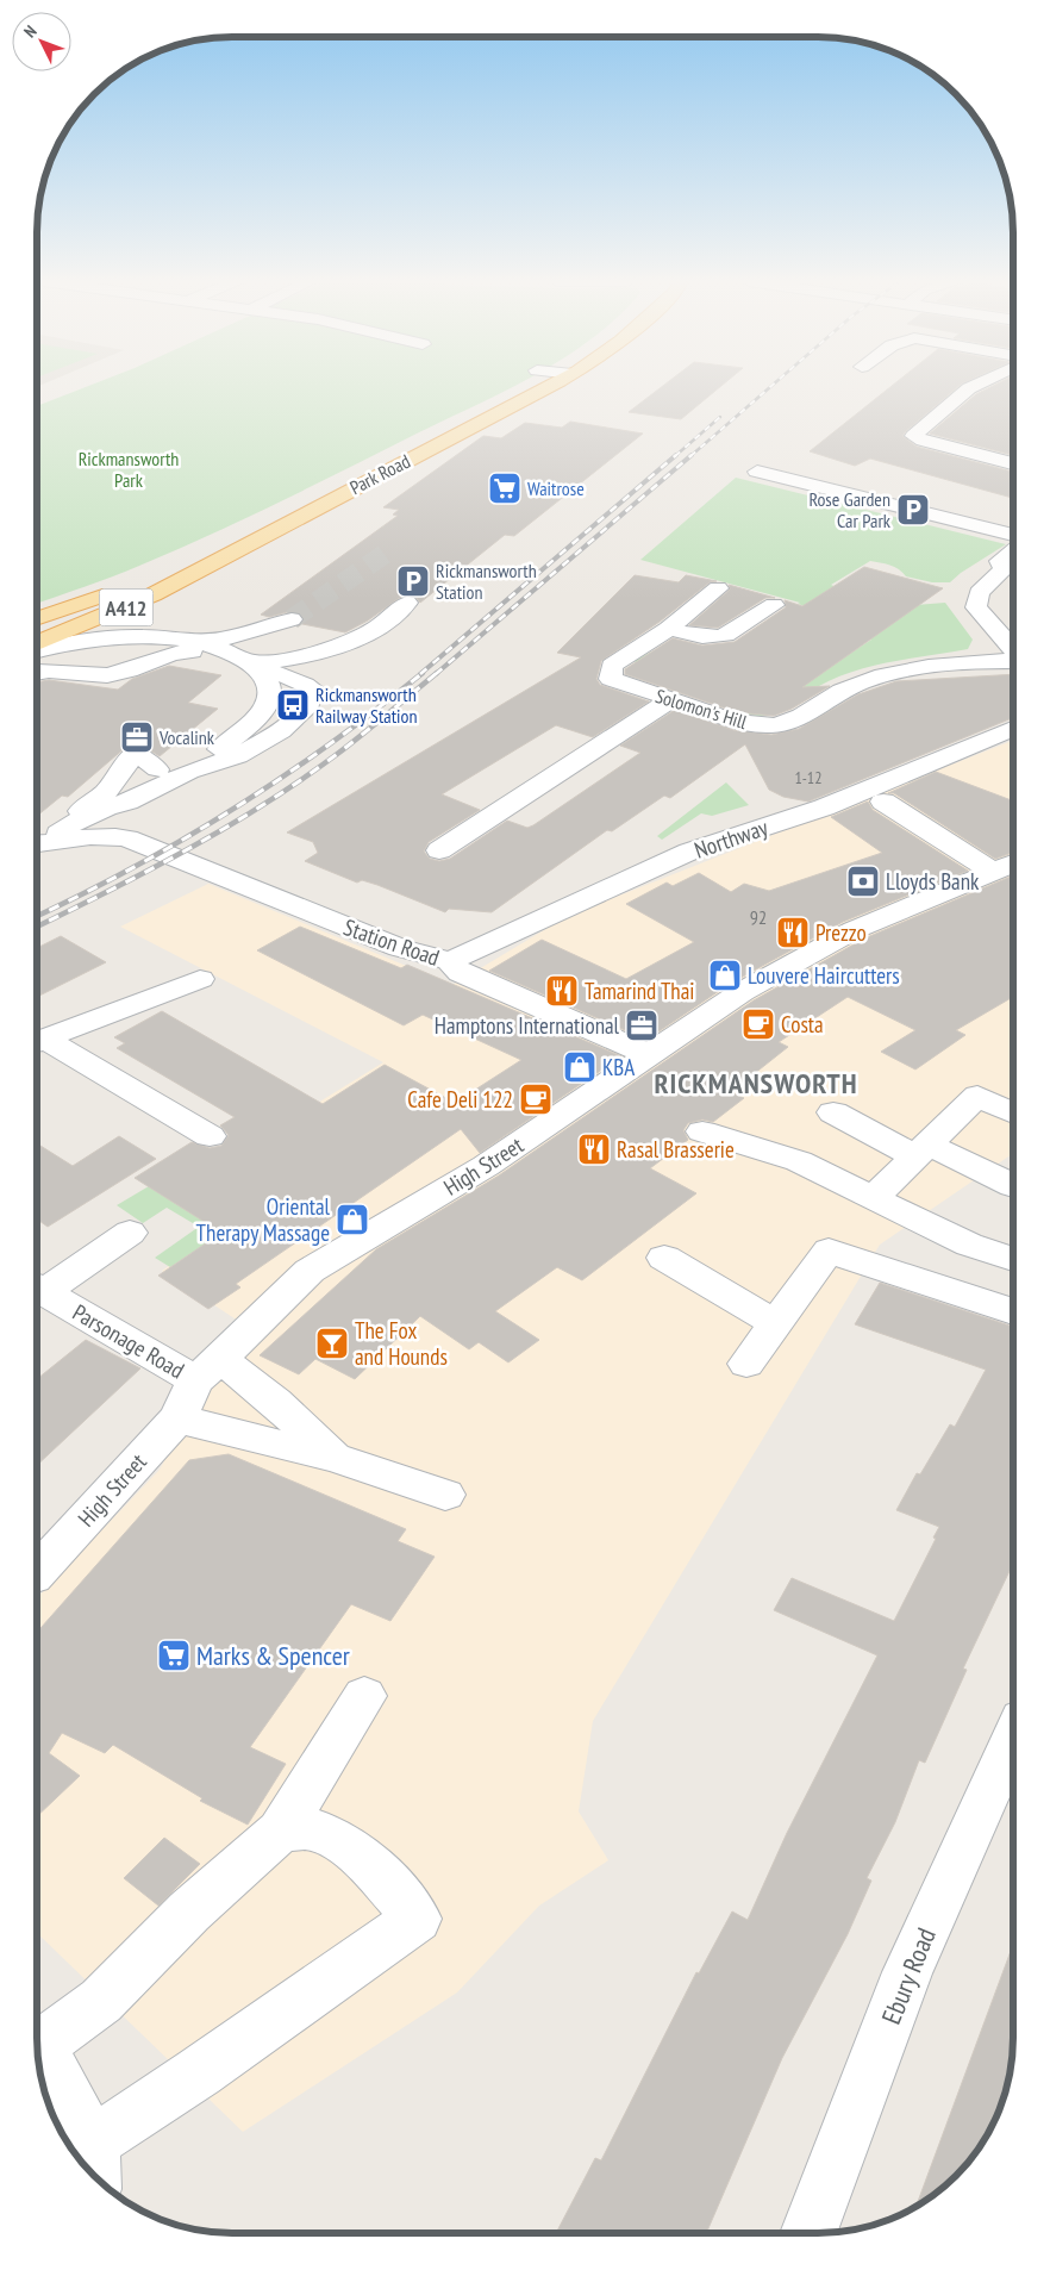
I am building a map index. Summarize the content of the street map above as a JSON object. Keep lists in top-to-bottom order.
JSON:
{
  "streets": {
    "main road": ["Park Road", "A412"],
    "street": [
      "Solomon's Hill",
      "Northway",
      "Station Road",
      "High Street",
      "Parsonage Road",
      "Ebury Road"
    ]
  },
  "crossings": [
    ["Northway", "Station Road"],
    ["Station Road", "High Street"],
    ["High Street", "Parsonage Road"]
  ],
  "districts": ["RICKMANSWORTH"],
  "parks": ["Rickmansworth Park"],
  "places": {
    "supermarket": ["Waitrose", "Marks & Spencer"],
    "parking": ["Rose Garden Car Park", "Rickmansworth Station"],
    "bus stop": ["Rickmansworth Railway Station"],
    "office": ["Vocalink", "Hamptons International"],
    "bank": ["Lloyds Bank"],
    "restaurant": ["Prezzo", "Tamarind Thai", "Rasal Brasserie"],
    "shop": ["Louvere Haircutters", "KBA", "Oriental Therapy Massage"],
    "cafe": ["Costa", "Cafe Deli 122"],
    "bar": ["The Fox and Hounds"]
  },
  "house_numbers": ["1-12", "92"],
  "north": "top left"
}
